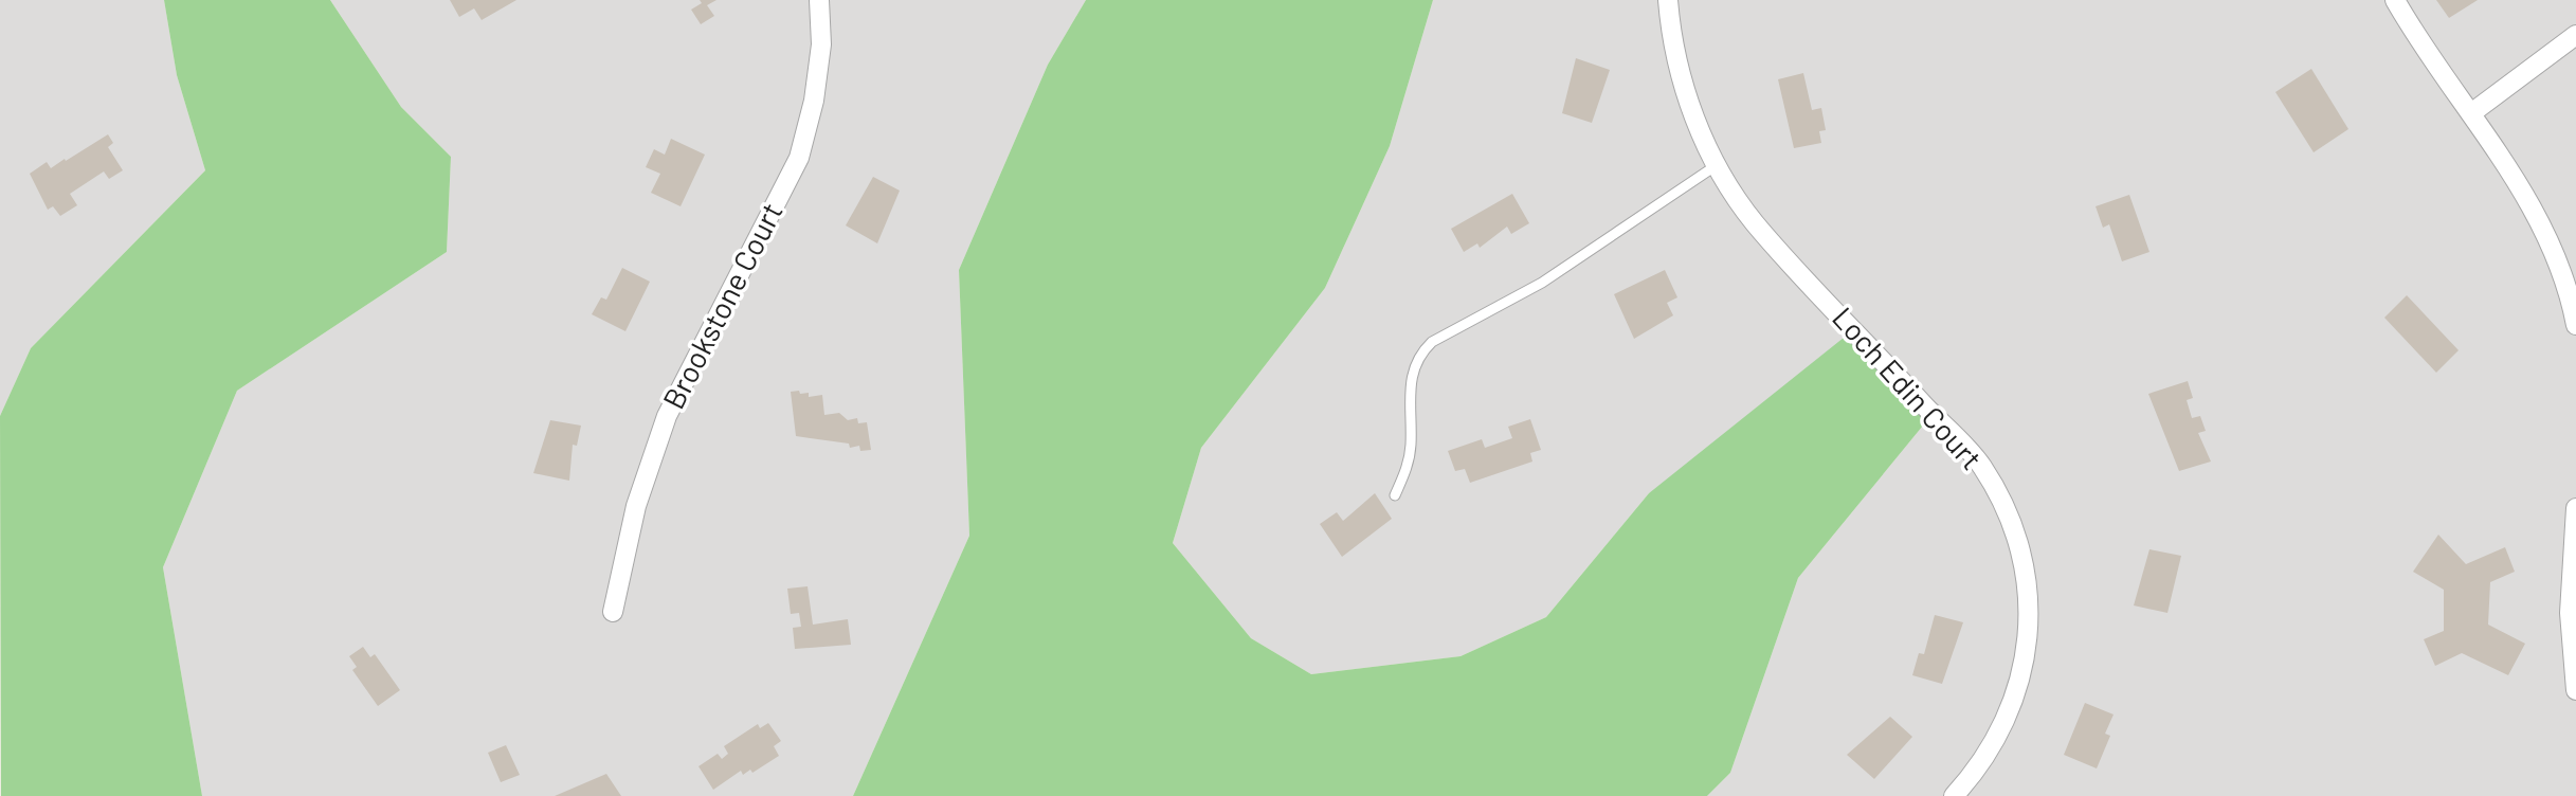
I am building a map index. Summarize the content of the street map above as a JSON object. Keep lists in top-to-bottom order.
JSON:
{
  "streets": {
    "street": ["Brookstone Court", "Loch Edin Court"]
  }
}
